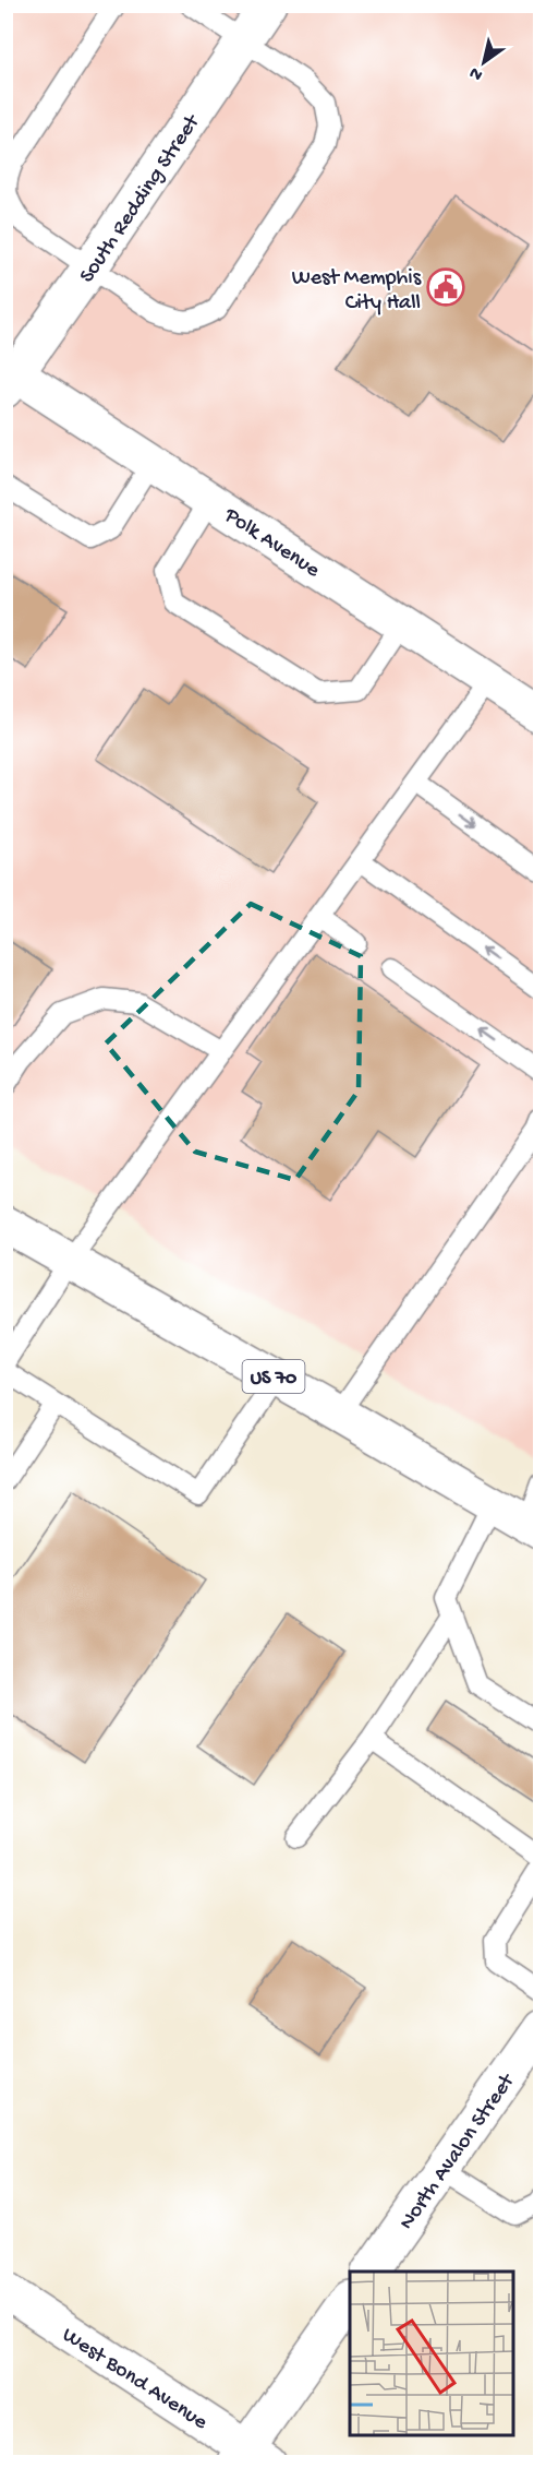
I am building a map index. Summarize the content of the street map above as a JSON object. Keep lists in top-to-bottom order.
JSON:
{
  "streets": {
    "street": [
      "South Redding Street",
      "Polk Avenue",
      "US 70",
      "North Avalon Street",
      "West Bond Avenue"
    ]
  },
  "crossings": [
    ["South Redding Street", "Polk Avenue"]
  ],
  "places": {
    "public building": ["West Memphis City Hall"]
  },
  "north": "bottom left"
}
